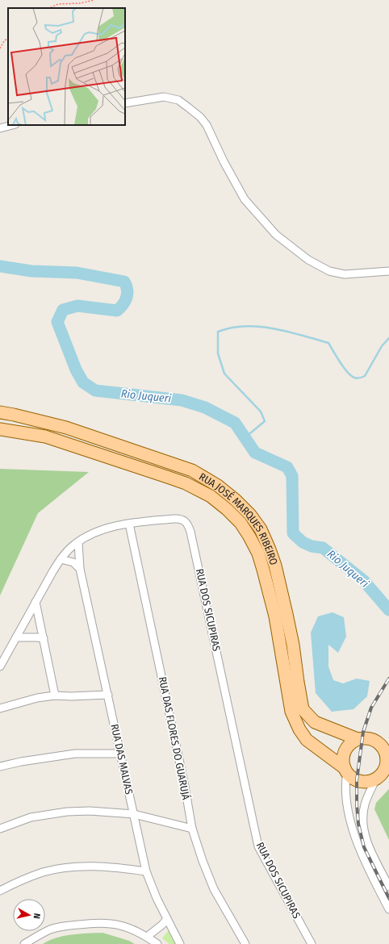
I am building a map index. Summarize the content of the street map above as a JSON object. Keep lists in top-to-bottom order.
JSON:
{
  "streets": {
    "main road": ["RUA JOSÉ MARQUES RIBEIRO"],
    "street": ["RUA DOS SICUPIRAS", "RUA DAS FLORES DO GUARUJÁ", "RUA DAS MALVAS"]
  },
  "crossings": [
    ["RUA DOS SICUPIRAS", "RUA DAS FLORES DO GUARUJÁ"],
    ["RUA DOS SICUPIRAS", "RUA DAS MALVAS"]
  ],
  "water": ["Rio Juqueri"],
  "north": "right"
}
